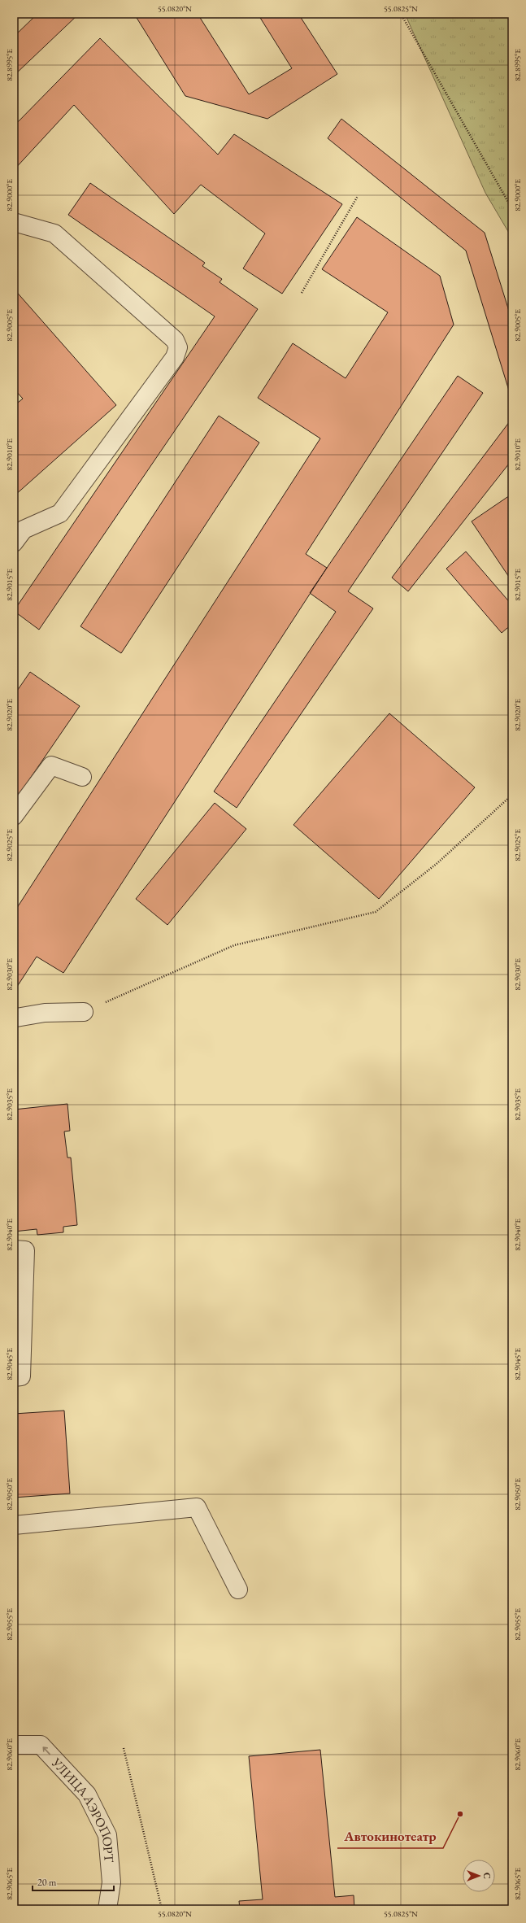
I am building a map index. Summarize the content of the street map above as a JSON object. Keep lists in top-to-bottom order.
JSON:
{
  "streets": {
    "street": ["УЛИЦА АЭРОПОРТ"]
  },
  "one_way": ["УЛИЦА АЭРОПОРТ"],
  "places": ["Автокинотеатр"],
  "scale_bar": "20 m",
  "north": "right",
  "coordinates": [
    "55.0820°N",
    "55.0825°N",
    "82.8995°E",
    "82.9000°E",
    "82.9005°E",
    "82.9010°E",
    "82.9015°E",
    "82.9020°E",
    "82.9025°E",
    "82.9030°E",
    "82.9035°E",
    "82.9040°E",
    "82.9045°E",
    "82.9050°E",
    "82.9055°E",
    "82.9060°E",
    "82.9065°E"
  ]
}
